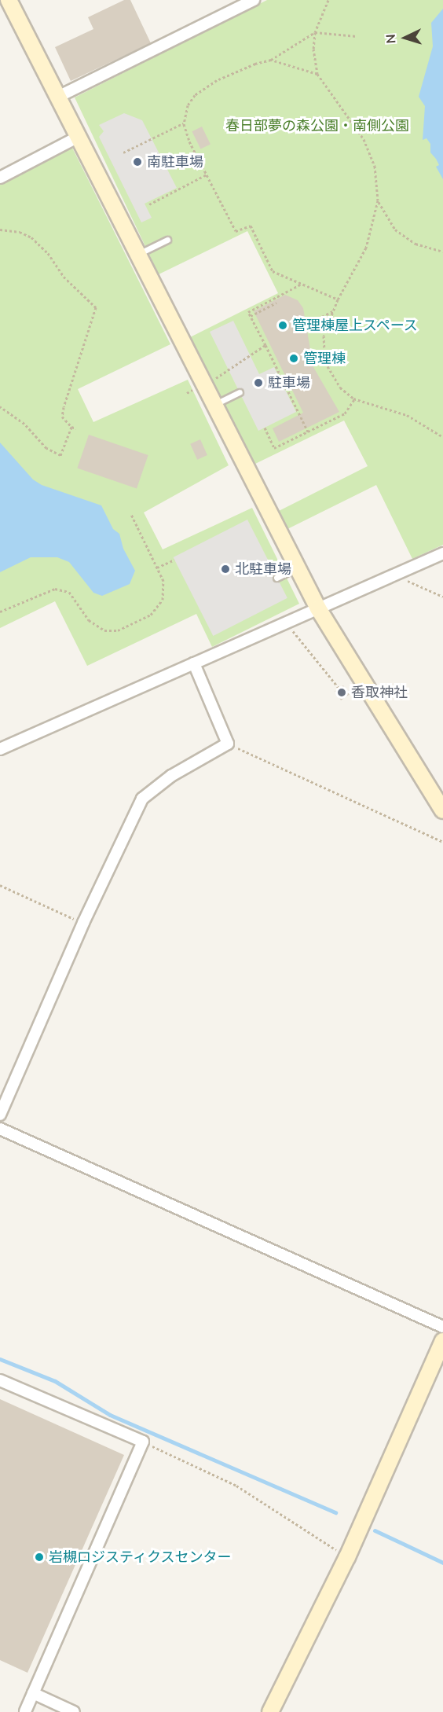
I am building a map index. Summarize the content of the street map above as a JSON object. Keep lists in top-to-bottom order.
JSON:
{
  "parks": ["春日部夢の森公園・南側公園"],
  "places": [
    "南駐車場",
    "管理棟屋上スペース",
    "管理棟",
    "駐車場",
    "北駐車場",
    "香取神社",
    "岩槻ロジスティクスセンター"
  ],
  "north": "left"
}
